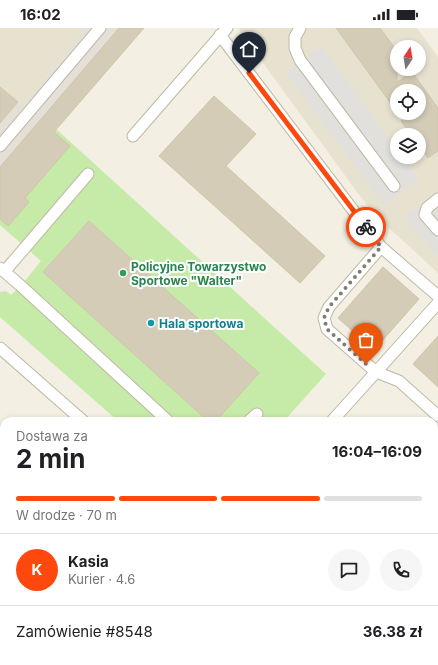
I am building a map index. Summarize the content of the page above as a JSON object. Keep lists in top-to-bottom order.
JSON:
{
  "places": ["Policyjne Towarzystwo Sportowe \"Walter\"", "Hala sportowa"],
  "north": "top",
  "page": {
    "status": "16:02",
    "heading": ["2 min", "Dostawa za", "16:04–16:09"],
    "panel": [
      "Kasia",
      "Kurier · 4.6",
      "Zamówienie #8548",
      "36.38 zł"
    ],
    "bar": "W drodze · 70 m",
    "round": "K"
  }
}
